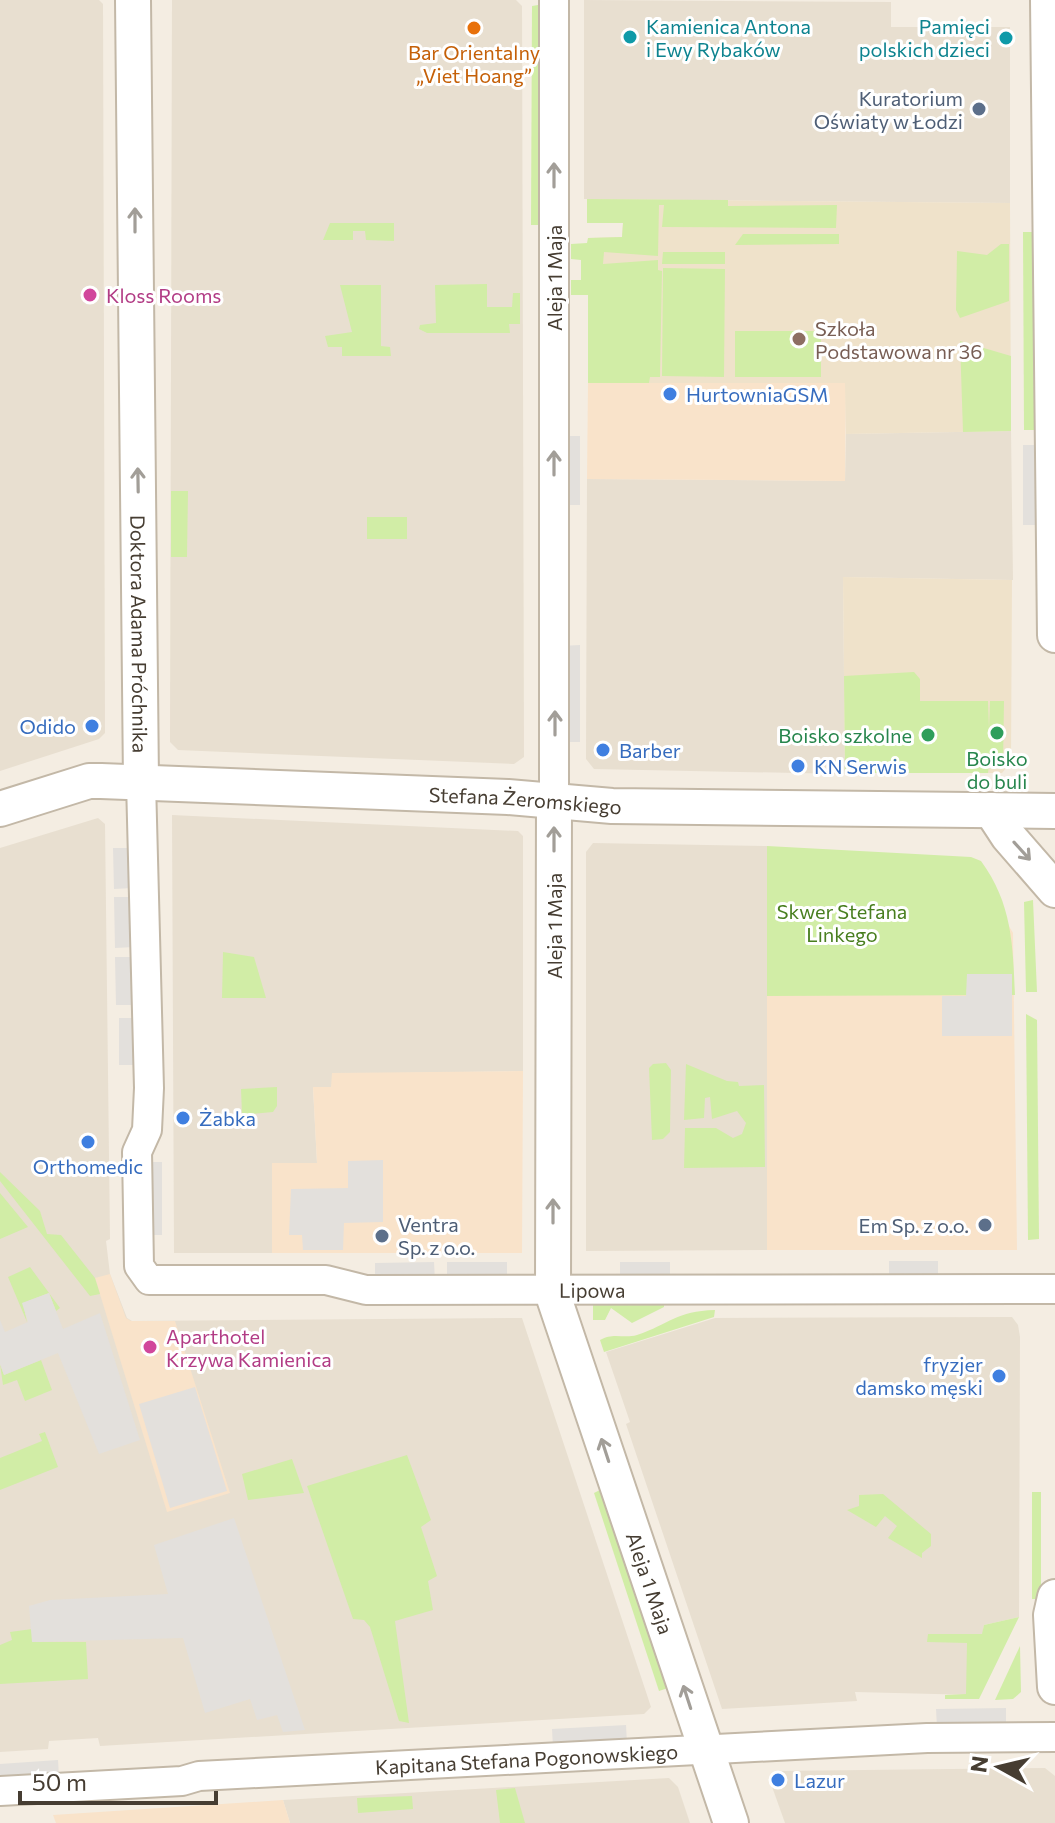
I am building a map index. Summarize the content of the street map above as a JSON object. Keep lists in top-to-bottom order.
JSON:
{
  "streets": {
    "street": [
      "Aleja 1 Maja",
      "Doktora Adama Próchnika",
      "Stefana Żeromskiego",
      "Lipowa",
      "Kapitana Stefana Pogonowskiego"
    ]
  },
  "crossings": [
    ["Aleja 1 Maja", "Stefana Żeromskiego"],
    ["Aleja 1 Maja", "Lipowa"],
    ["Aleja 1 Maja", "Kapitana Stefana Pogonowskiego"],
    ["Doktora Adama Próchnika", "Stefana Żeromskiego"],
    ["Doktora Adama Próchnika", "Lipowa"]
  ],
  "one_way": ["Aleja 1 Maja", "Doktora Adama Próchnika"],
  "parks": ["Skwer Stefana Linkego"],
  "places": [
    "Bar Orientalny „Viet Hoang”",
    "Kamienica Antona i Ewy Rybaków",
    "Pamięci polskich dzieci",
    "Kuratorium Oświaty w Łodzi",
    "Kloss Rooms",
    "Szkoła Podstawowa nr 36",
    "HurtowniaGSM",
    "Odido",
    "Boisko do buli",
    "Boisko szkolne",
    "Barber",
    "KN Serwis",
    "Żabka",
    "Orthomedic",
    "Em Sp. z o.o.",
    "Ventra Sp. z o.o.",
    "Aparthotel Krzywa Kamienica",
    "fryzjer damsko męski",
    "Lazur"
  ],
  "scale_bar": "50 m",
  "north": "left"
}
